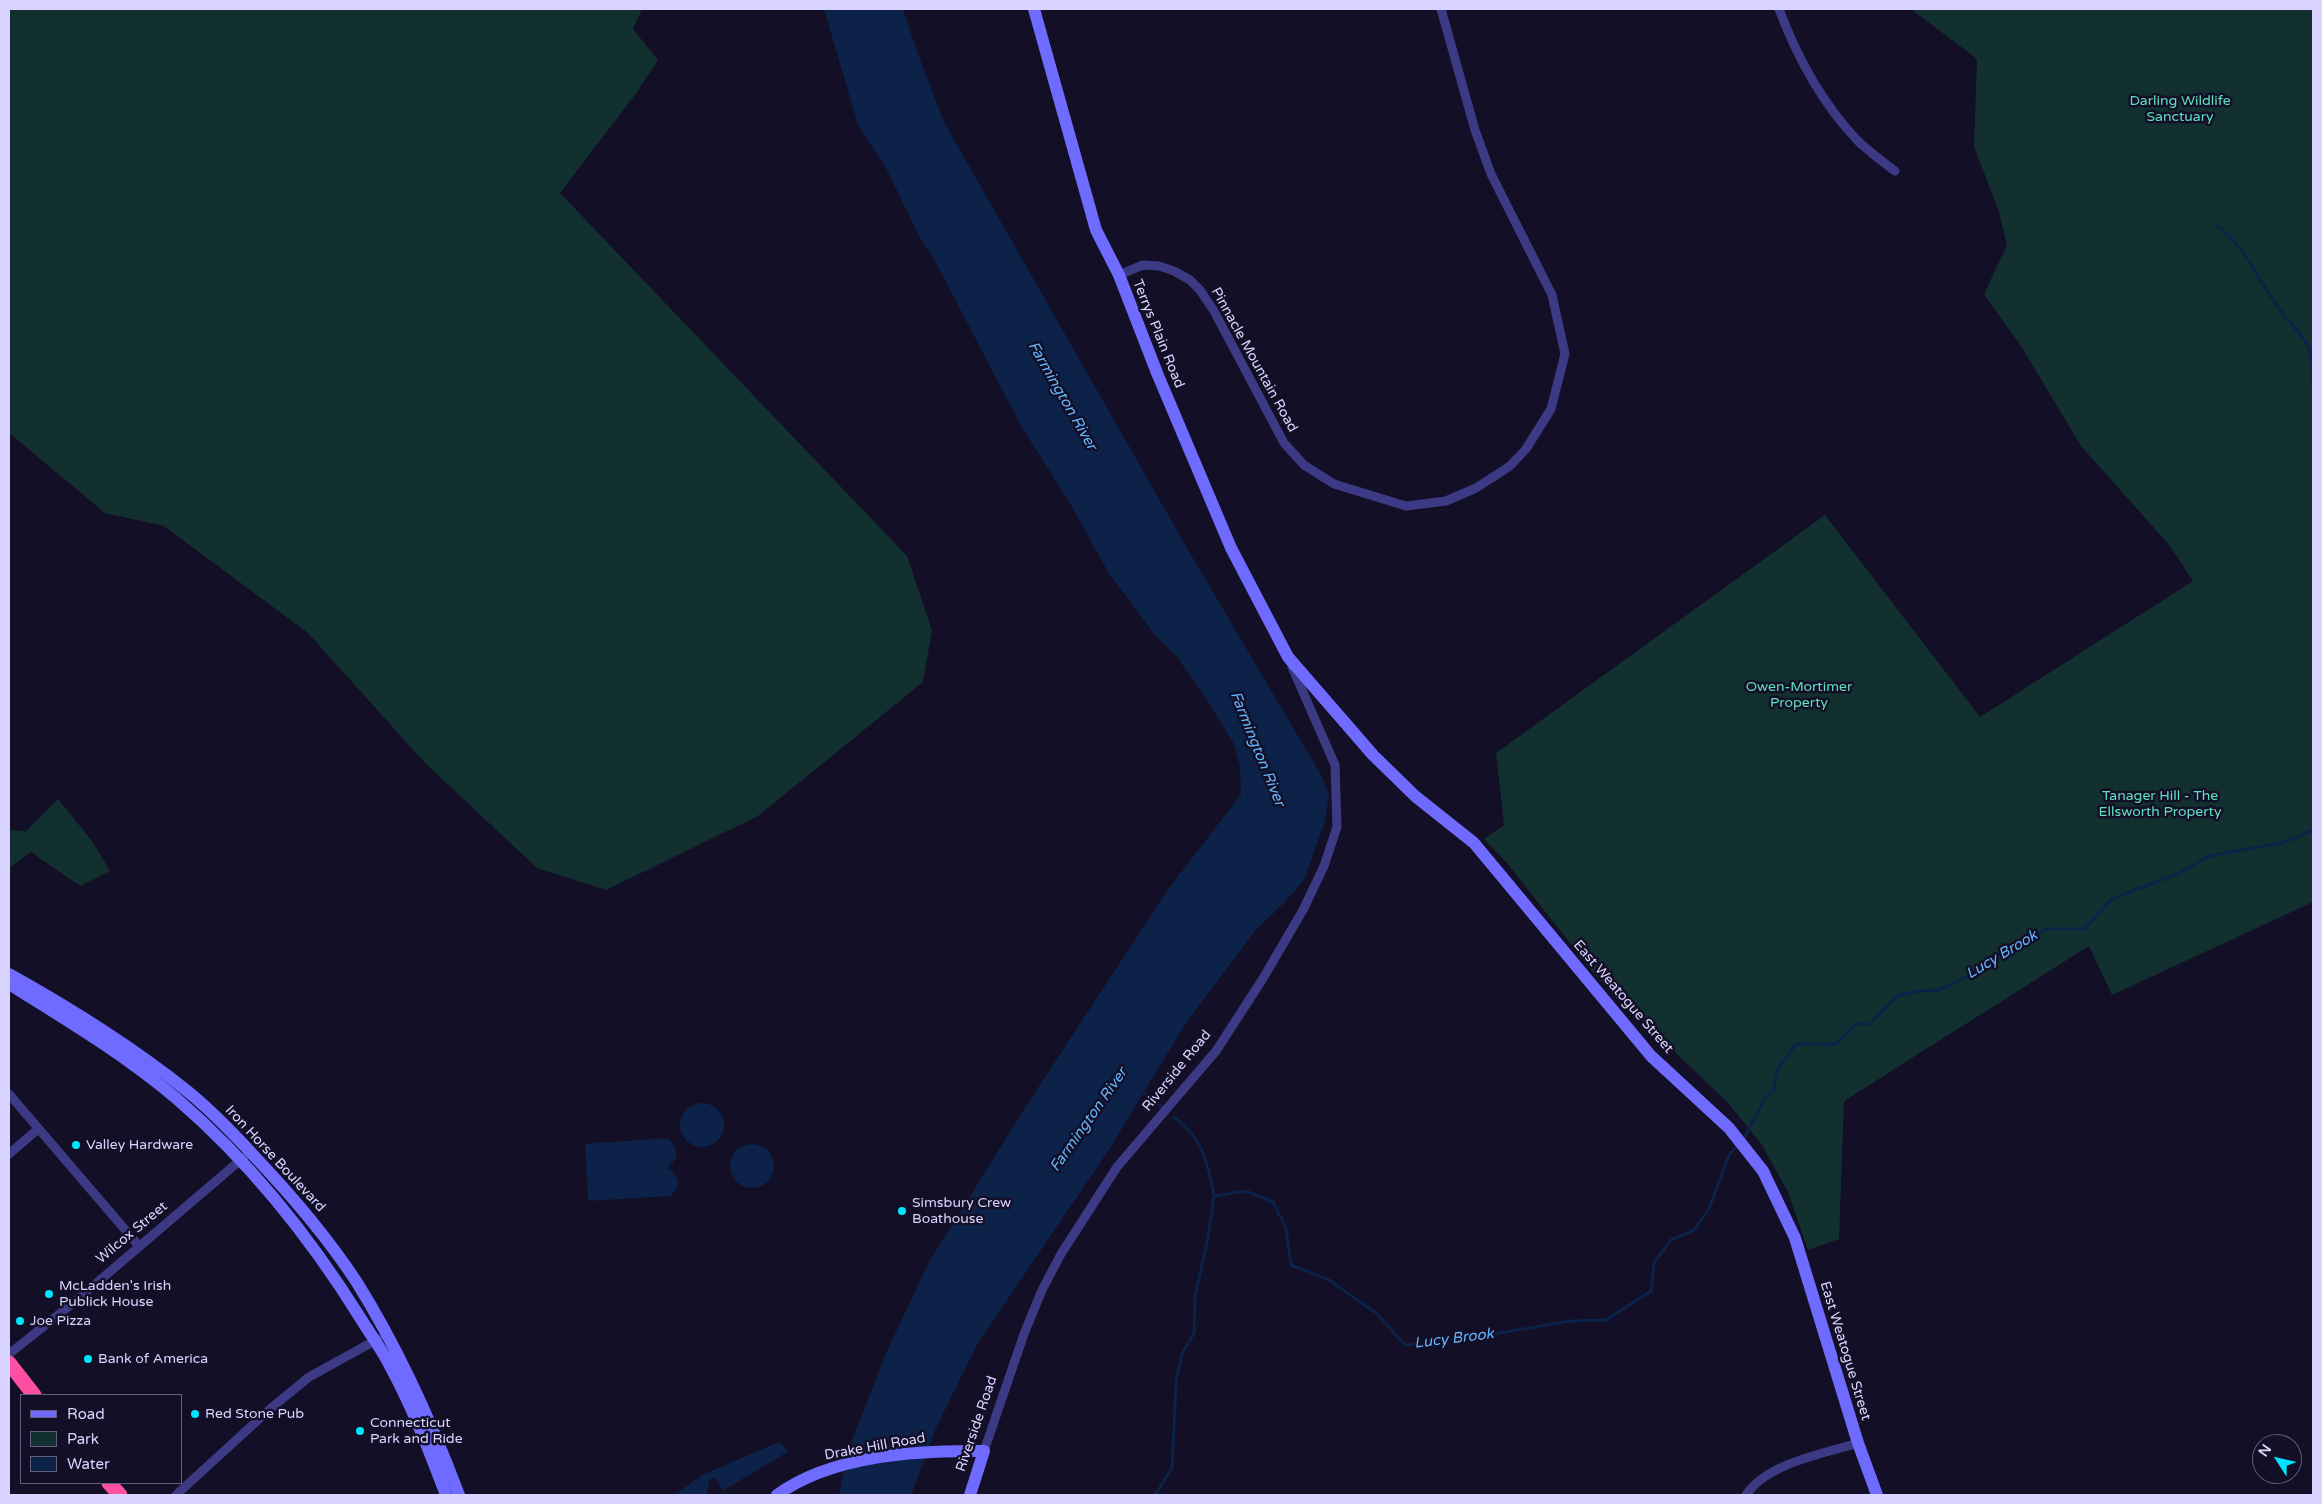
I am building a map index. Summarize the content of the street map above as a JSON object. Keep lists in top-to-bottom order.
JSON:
{
  "streets": {
    "street": [
      "Terrys Plain Road",
      "Pinnacle Mountain Road",
      "East Weatogue Street",
      "Riverside Road",
      "Iron Horse Boulevard",
      "Wilcox Street",
      "Drake Hill Road"
    ]
  },
  "crossings": [
    ["Terrys Plain Road", "Pinnacle Mountain Road"],
    ["Terrys Plain Road", "East Weatogue Street"],
    ["Terrys Plain Road", "Riverside Road"],
    ["East Weatogue Street", "Riverside Road"],
    ["Riverside Road", "Drake Hill Road"],
    ["Iron Horse Boulevard", "Wilcox Street"]
  ],
  "water": ["Farmington River", "Lucy Brook"],
  "parks": ["Darling Wildlife Sanctuary", "Owen-Mortimer Property", "Tanager Hill - The Ellsworth Property"],
  "places": [
    "Valley Hardware",
    "Simsbury Crew Boathouse",
    "McLadden's Irish Publick House",
    "Joe Pizza",
    "Bank of America",
    "Red Stone Pub",
    "Connecticut Park and Ride"
  ],
  "legend": ["Road", "Park", "Water"],
  "north": "top left"
}
